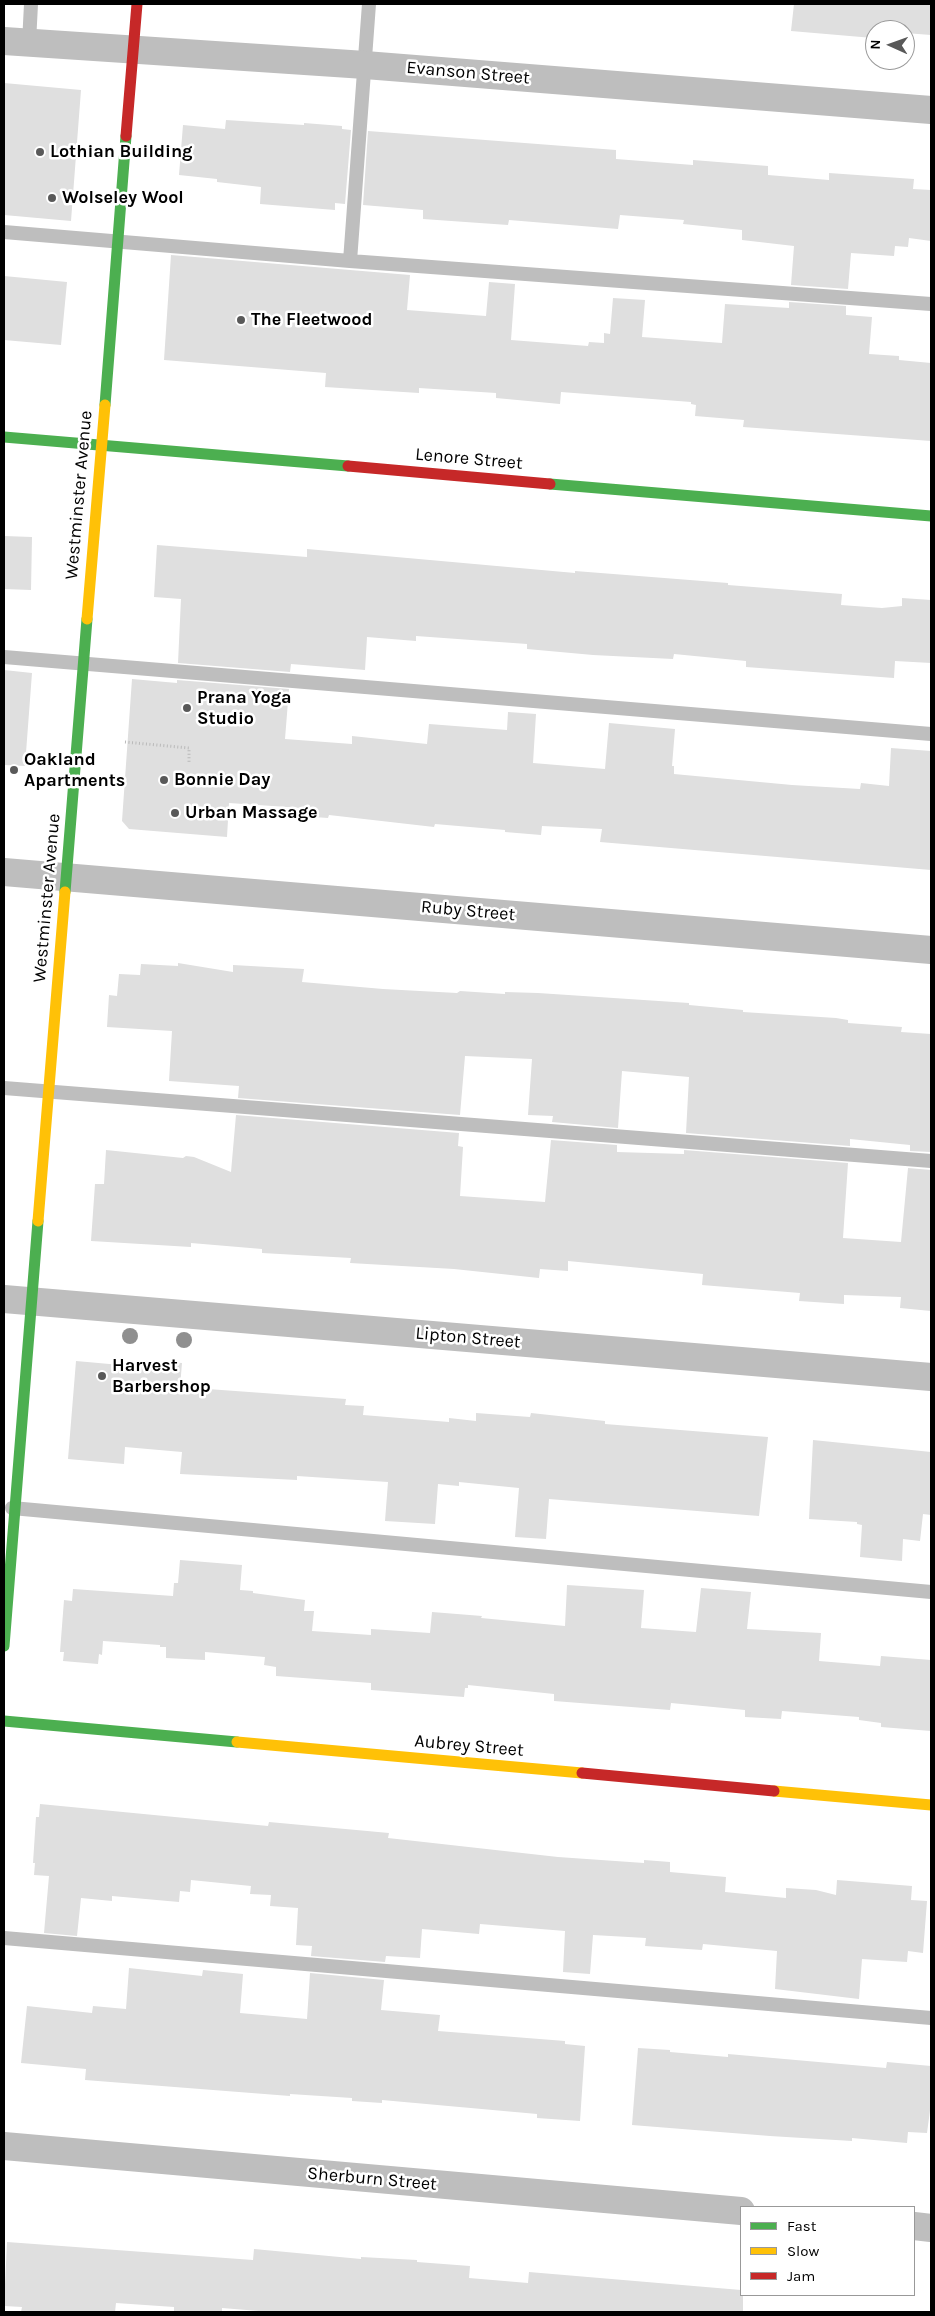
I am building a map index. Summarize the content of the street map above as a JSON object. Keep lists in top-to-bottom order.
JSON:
{
  "streets": {
    "street": [
      "Evanson Street",
      "Lenore Street",
      "Westminster Avenue",
      "Ruby Street",
      "Lipton Street",
      "Aubrey Street",
      "Sherburn Street"
    ]
  },
  "crossings": [
    ["Evanson Street", "Westminster Avenue"],
    ["Lenore Street", "Westminster Avenue"],
    ["Westminster Avenue", "Ruby Street"],
    ["Westminster Avenue", "Lipton Street"]
  ],
  "places": [
    "Lothian Building",
    "Wolseley Wool",
    "The Fleetwood",
    "Prana Yoga Studio",
    "Oakland Apartments",
    "Bonnie Day",
    "Urban Massage",
    "Harvest Barbershop"
  ],
  "legend": ["Fast", "Slow", "Jam"],
  "north": "left"
}
